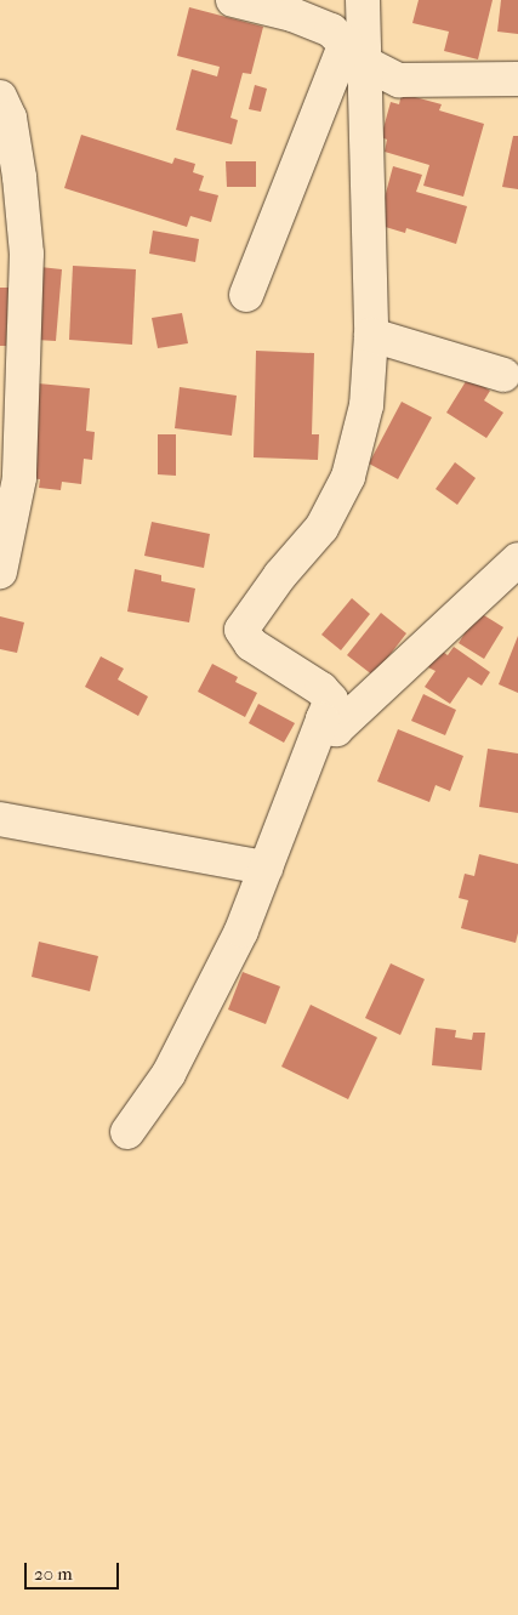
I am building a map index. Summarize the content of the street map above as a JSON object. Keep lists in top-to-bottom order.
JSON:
{
  "scale_bar": "20 m"
}
